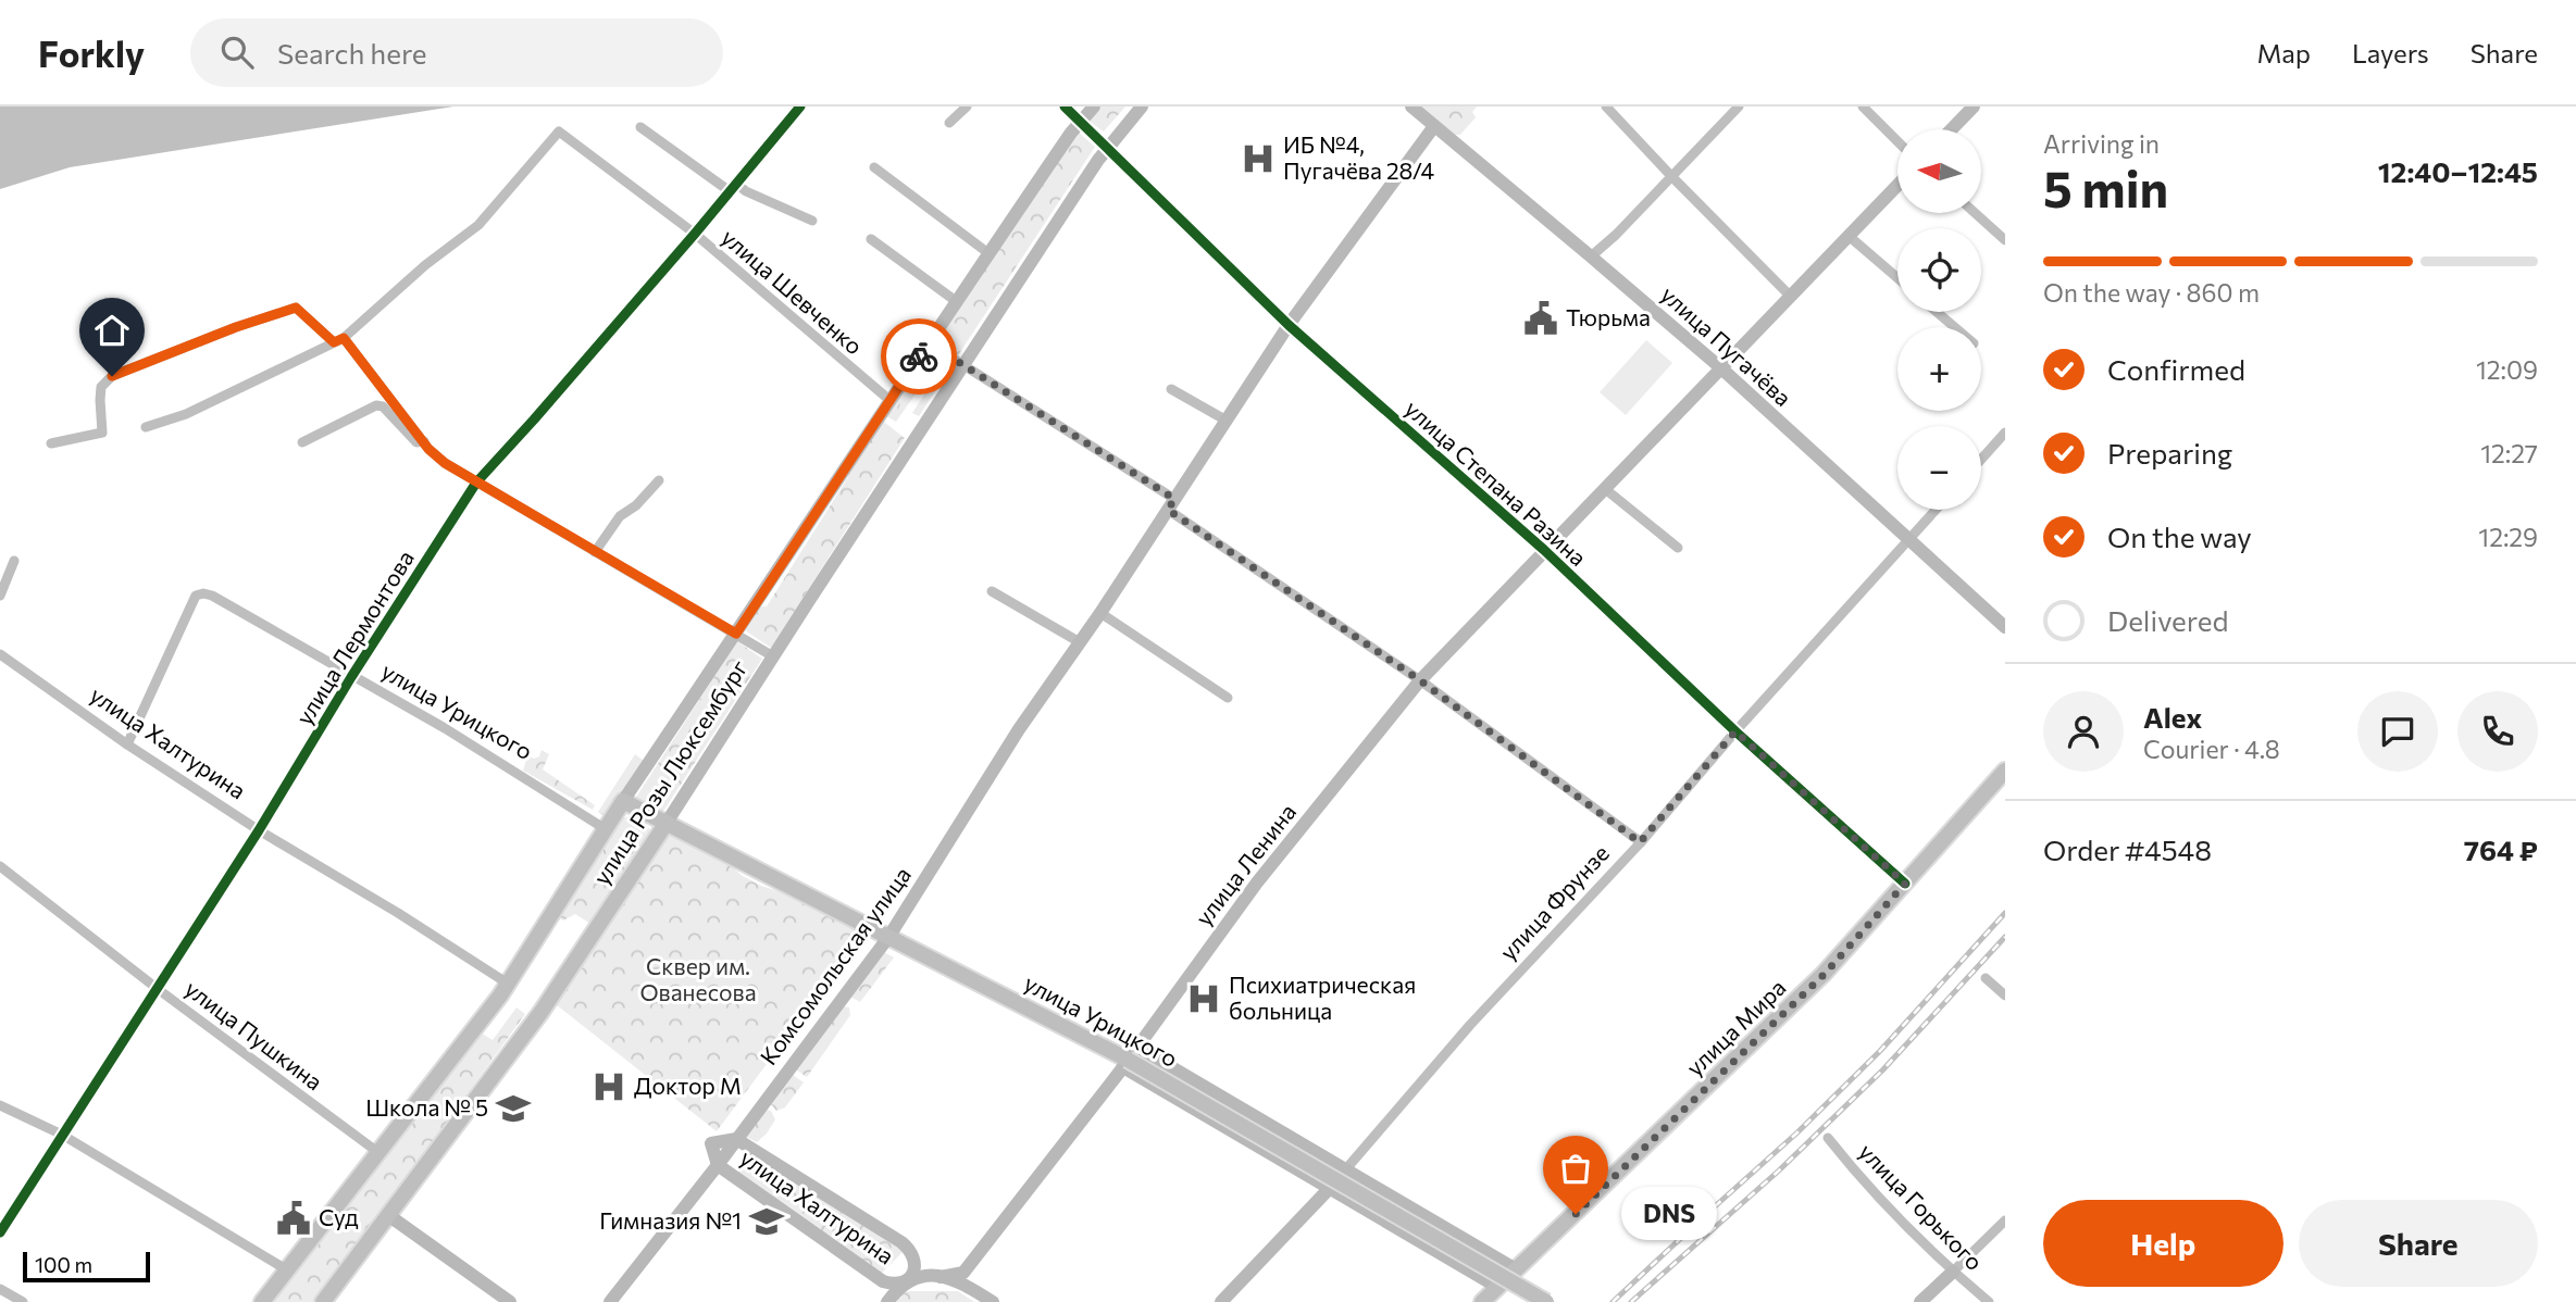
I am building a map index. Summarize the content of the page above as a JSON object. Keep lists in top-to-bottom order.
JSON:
{
  "streets": {
    "main road": [
      "улица Пугачёва",
      "улица Степана Разина",
      "улица Урицкого",
      "улица Халтурина",
      "улица Розы Люксембург",
      "улица Ленина",
      "улица Фрунзе",
      "Комсомольская улица",
      "улица Мира"
    ],
    "street": [
      "улица Шевченко",
      "улица Лермонтова",
      "улица Пушкина",
      "улица Горького"
    ]
  },
  "crossings": [
    ["улица Шевченко", "улица Лермонтова"],
    ["улица Шевченко", "улица Розы Люксембург"],
    ["улица Пугачёва", "улица Ленина"],
    ["улица Пугачёва", "улица Фрунзе"],
    ["улица Пугачёва", "Комсомольская улица"],
    ["улица Степана Разина", "улица Розы Люксембург"],
    ["улица Степана Разина", "улица Ленина"],
    ["улица Степана Разина", "улица Фрунзе"],
    ["улица Степана Разина", "Комсомольская улица"],
    ["улица Степана Разина", "улица Мира"],
    ["улица Лермонтова", "улица Урицкого"],
    ["улица Лермонтова", "улица Халтурина"],
    ["улица Лермонтова", "улица Пушкина"],
    ["улица Урицкого", "улица Халтурина"],
    ["улица Урицкого", "улица Розы Люксембург"],
    ["улица Урицкого", "улица Ленина"],
    ["улица Урицкого", "улица Фрунзе"],
    ["улица Урицкого", "Комсомольская улица"],
    ["улица Урицкого", "улица Мира"],
    ["улица Халтурина", "улица Розы Люксембург"],
    ["улица Халтурина", "улица Ленина"],
    ["улица Халтурина", "Комсомольская улица"],
    ["улица Розы Люксембург", "улица Пушкина"]
  ],
  "parks": ["Сквер им. Ованесова"],
  "places": {
    "hospital": ["ИБ №4, Пугачёва 28/4", "Психиатрическая больница", "Доктор М"],
    "public building": ["Тюрьма", "Суд"],
    "school or university": ["Школа № 5", "Гимназия №1"],
    "other": ["DNS"]
  },
  "scale_bar": "100 m",
  "north": "left",
  "page": {
    "header": "Forkly",
    "search": "Search here",
    "nav": ["Map", "Layers", "Share"],
    "heading": ["5 min", "Arriving in", "12:40–12:45"],
    "panel": [
      "Alex",
      "Courier · 4.8",
      "Order #4548",
      "764 ₽"
    ],
    "map_buttons": ["+", "−"],
    "bar": "On the way · 860 m",
    "list": [
      ["Confirmed", "12:09"],
      ["Preparing", "12:27"],
      ["On the way", "12:29"],
      "Delivered"
    ],
    "buttons": ["Help", "Share"],
    "bubble": "DNS",
    "scale": "100 m"
  }
}
